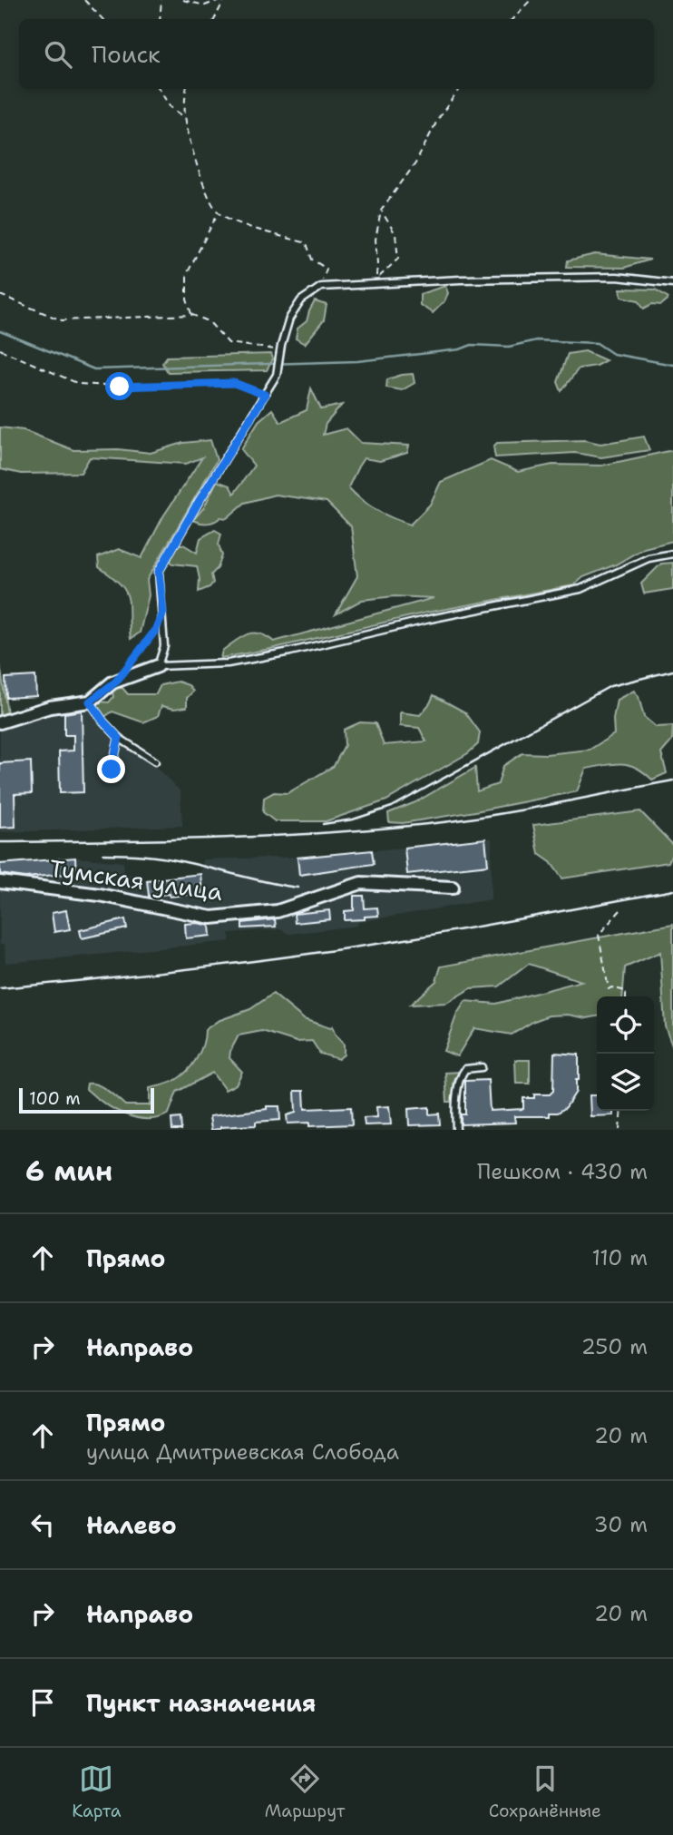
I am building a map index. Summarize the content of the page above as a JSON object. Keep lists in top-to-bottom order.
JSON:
{
  "streets": {
    "street": ["Тумская улица"]
  },
  "scale_bar": "100 m",
  "page": {
    "search": "Поиск",
    "scale": "100 m",
    "heading": ["6 мин", "Пешком · 430 m"],
    "list": [
      ["Прямо", "110 m"],
      ["Направо", "250 m"],
      ["Прямо", "улица Дмитриевская Слобода", "20 m"],
      ["Налево", "30 m"],
      ["Направо", "20 m"],
      "Пункт назначения"
    ],
    "nav": ["Карта", "Маршрут", "Сохранённые"]
  }
}
